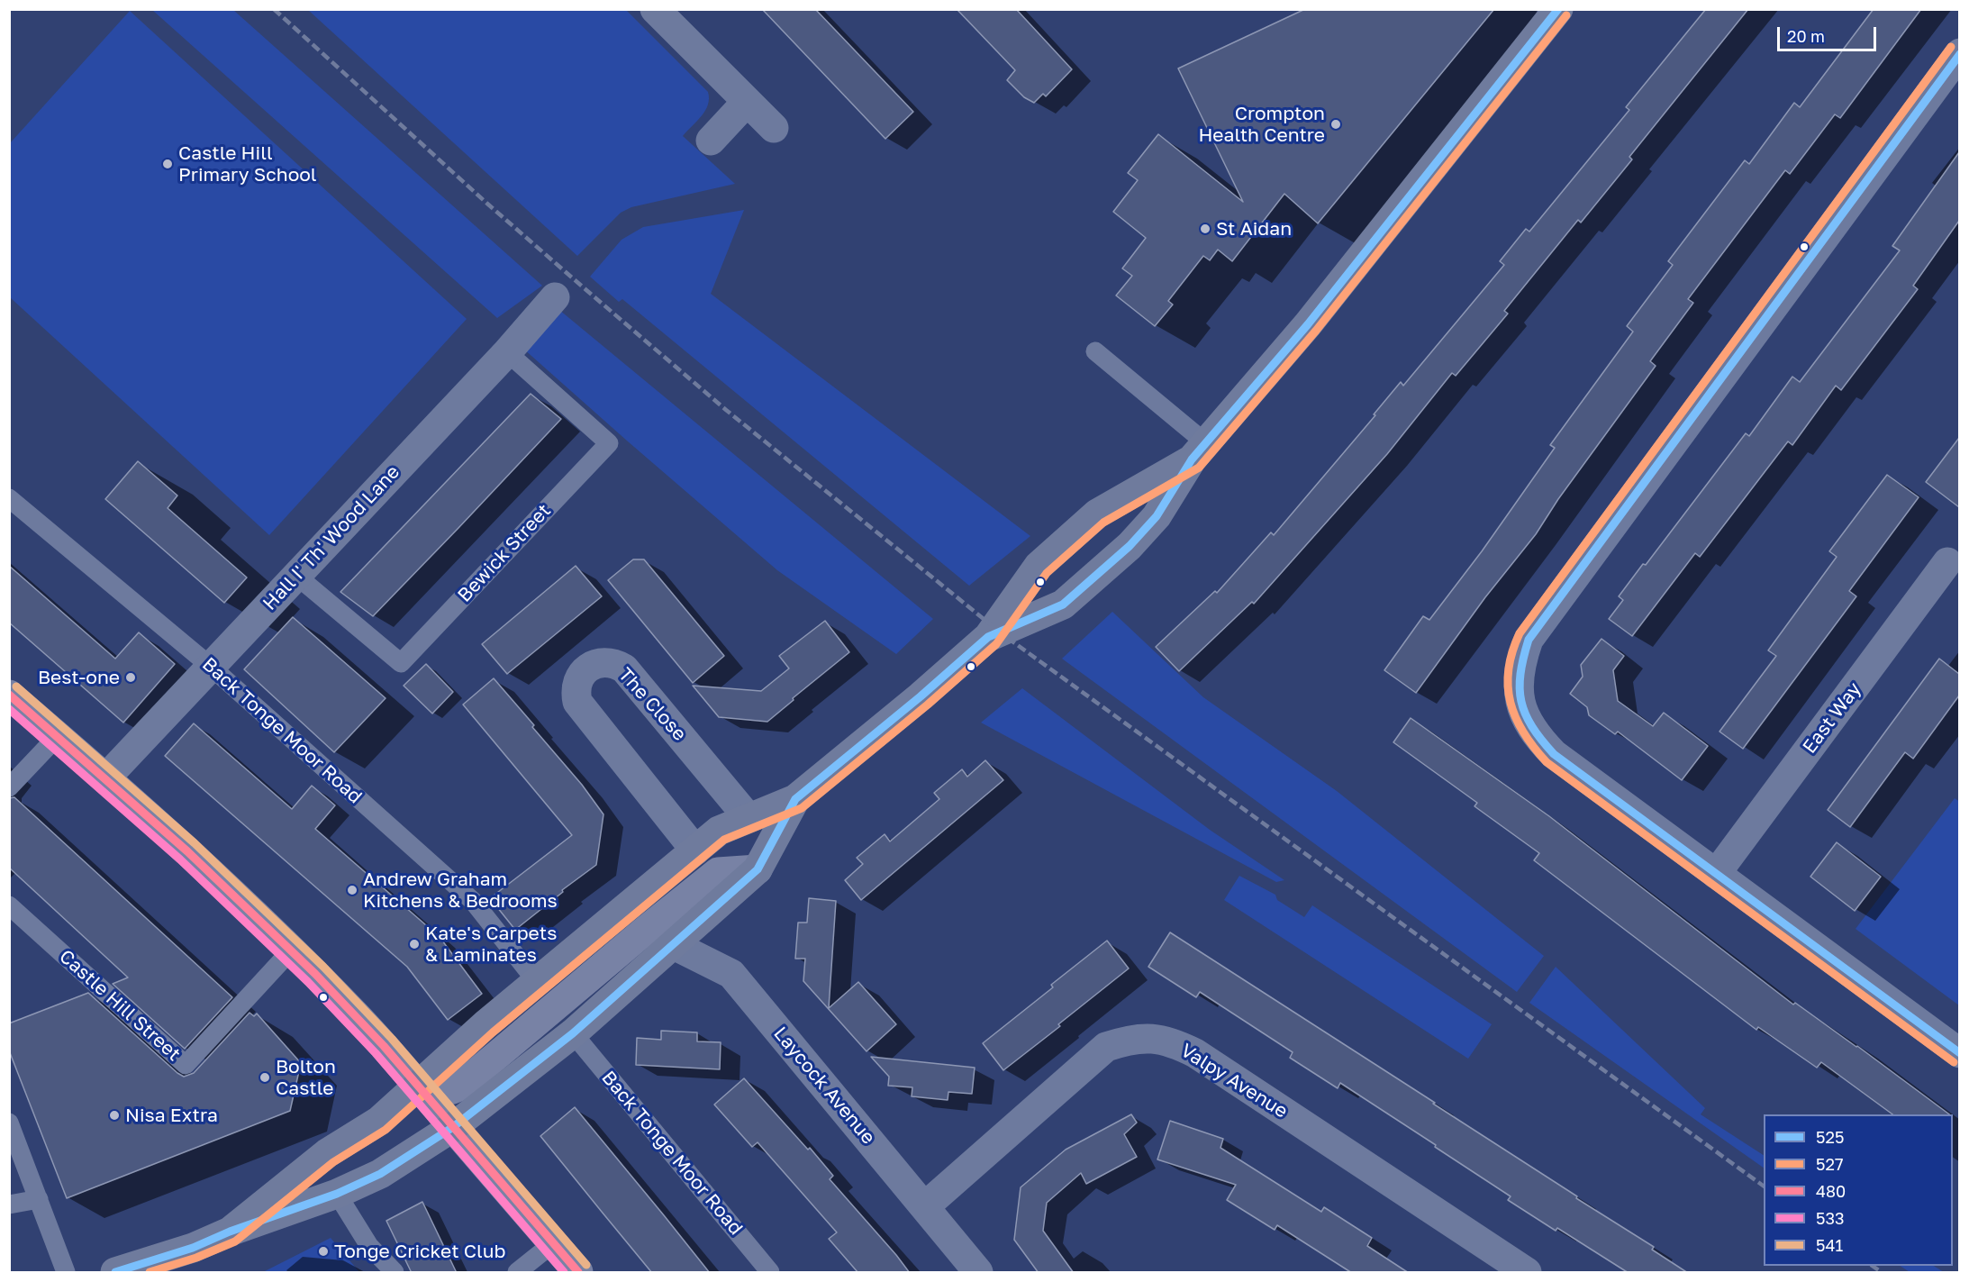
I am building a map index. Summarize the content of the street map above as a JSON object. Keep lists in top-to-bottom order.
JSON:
{
  "streets": {
    "street": [
      "Hall I' Th' Wood Lane",
      "The Close",
      "East Way",
      "Valpy Avenue",
      "Laycock Avenue"
    ],
    "lane": ["Bewick Street", "Back Tonge Moor Road", "Castle Hill Street"]
  },
  "crossings": [
    ["Hall I' Th' Wood Lane", "Bewick Street"],
    ["Hall I' Th' Wood Lane", "Back Tonge Moor Road"],
    ["Valpy Avenue", "Laycock Avenue"]
  ],
  "places": [
    "Crompton Health Centre",
    "Castle Hill Primary School",
    "St Aidan",
    "Best-one",
    "Andrew Graham Kitchens & Bedrooms",
    "Kate's Carpets & Laminates",
    "Bolton Castle",
    "Nisa Extra",
    "Tonge Cricket Club"
  ],
  "lines": [
    "transit line 525",
    "transit line 527",
    "transit line 541",
    "transit line 480",
    "transit line 533"
  ],
  "legend": [
    "525",
    "527",
    "480",
    "533",
    "541"
  ],
  "scale_bar": "20 m"
}
